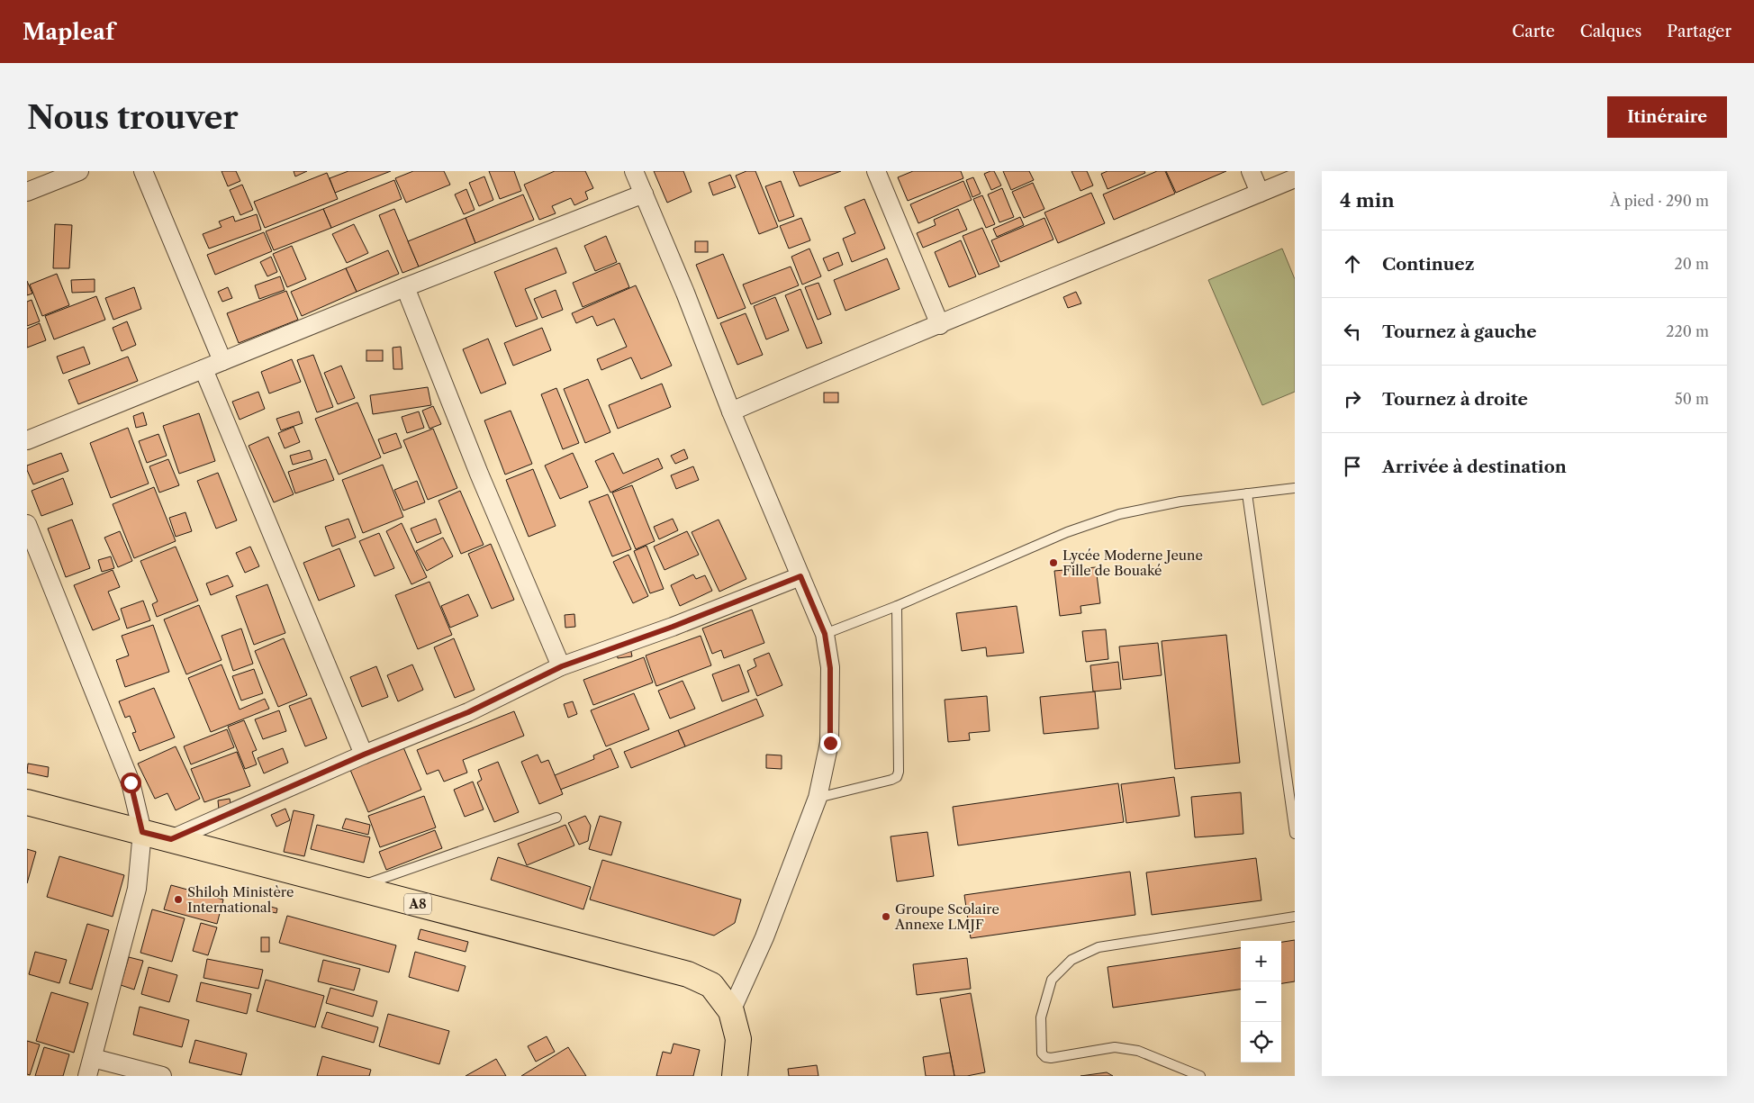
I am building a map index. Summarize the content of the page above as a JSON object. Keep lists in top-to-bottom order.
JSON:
{
  "streets": {
    "main road": ["A8"]
  },
  "places": ["Lycée Moderne Jeune Fille de Bouaké", "Shiloh Ministère International", "Groupe Scolaire Annexe LMJF"],
  "page": {
    "header": "Mapleaf",
    "nav": ["Carte", "Calques", "Partager"],
    "buttons": "Itinéraire",
    "title": "Nous trouver",
    "heading": ["4 min", "À pied · 290 m"],
    "list": [
      ["Continuez", "20 m"],
      ["Tournez à gauche", "220 m"],
      ["Tournez à droite", "50 m"],
      "Arrivée à destination"
    ],
    "map_buttons": ["+", "−"]
  }
}
